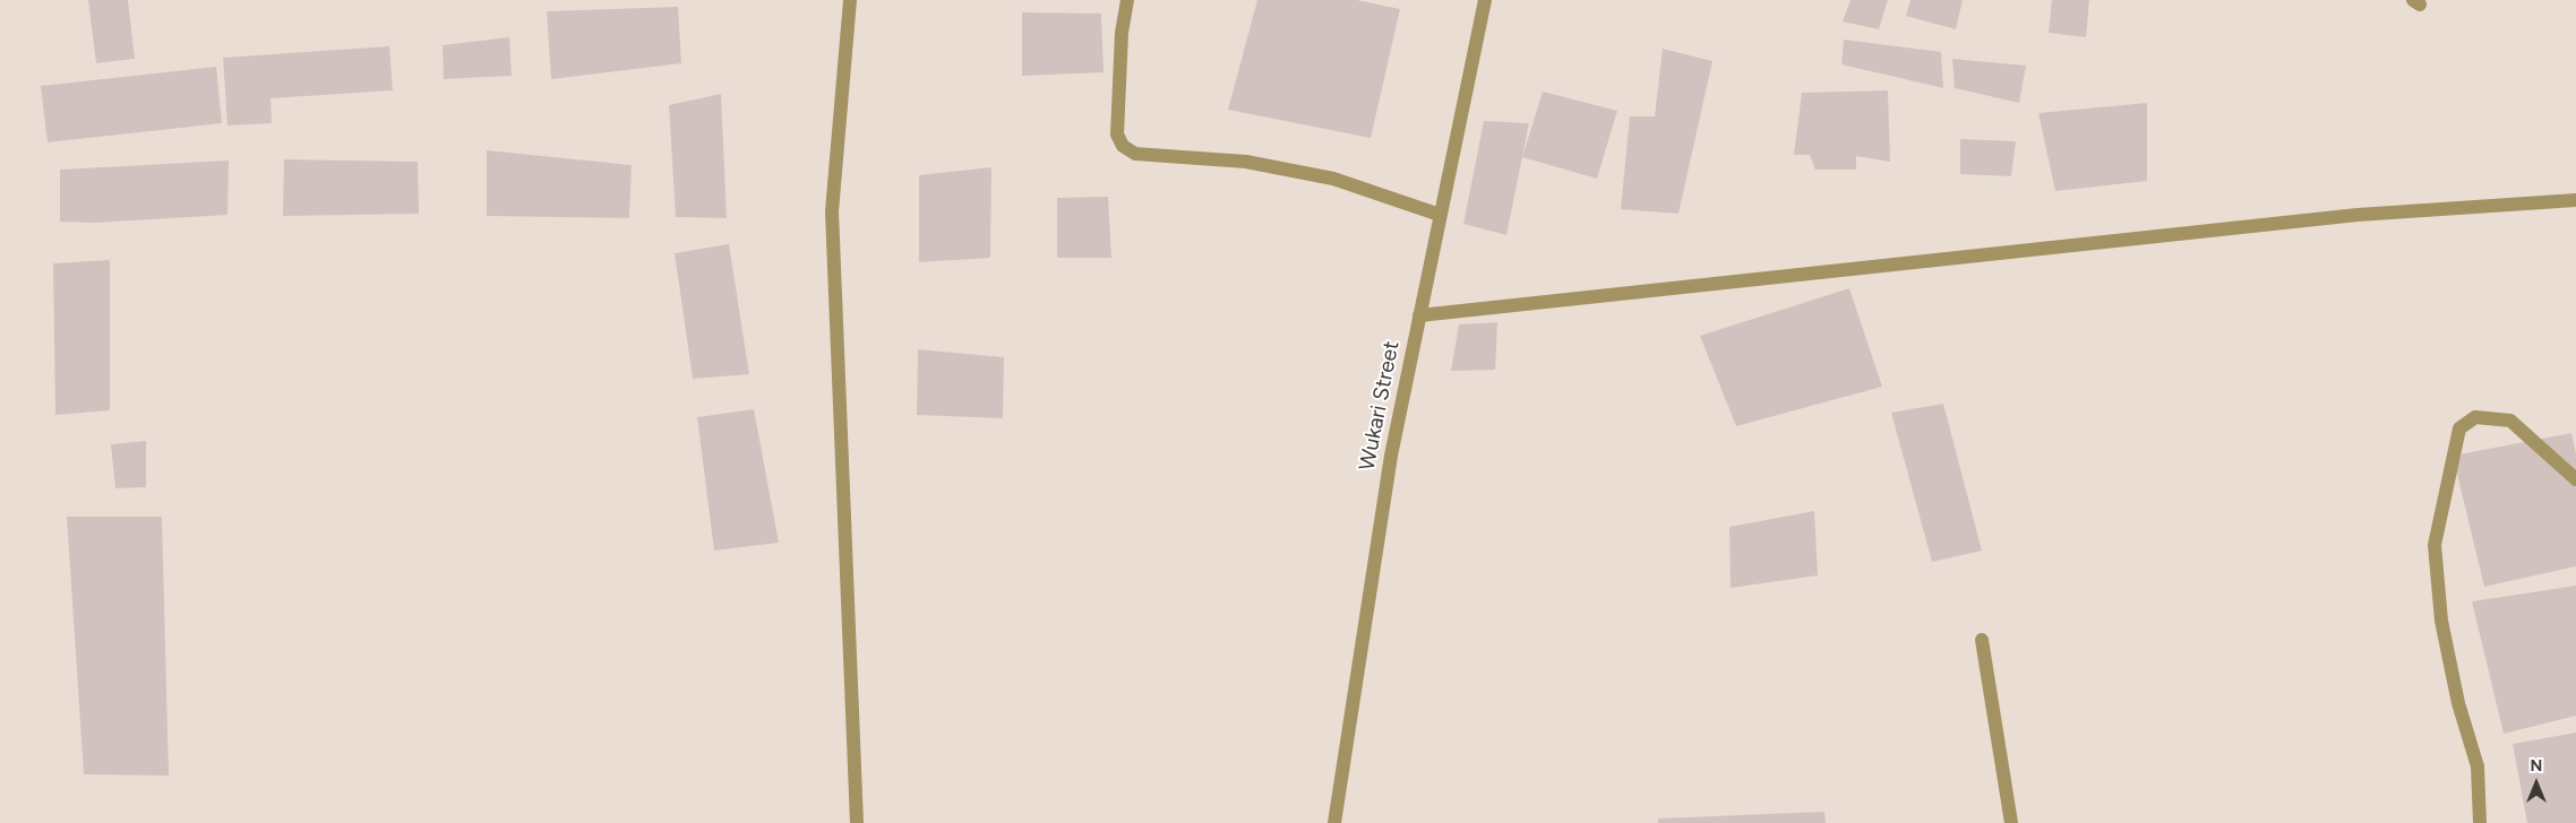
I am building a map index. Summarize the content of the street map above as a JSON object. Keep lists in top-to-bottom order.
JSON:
{
  "streets": {
    "street": ["Wukari Street"]
  },
  "north": "top"
}
